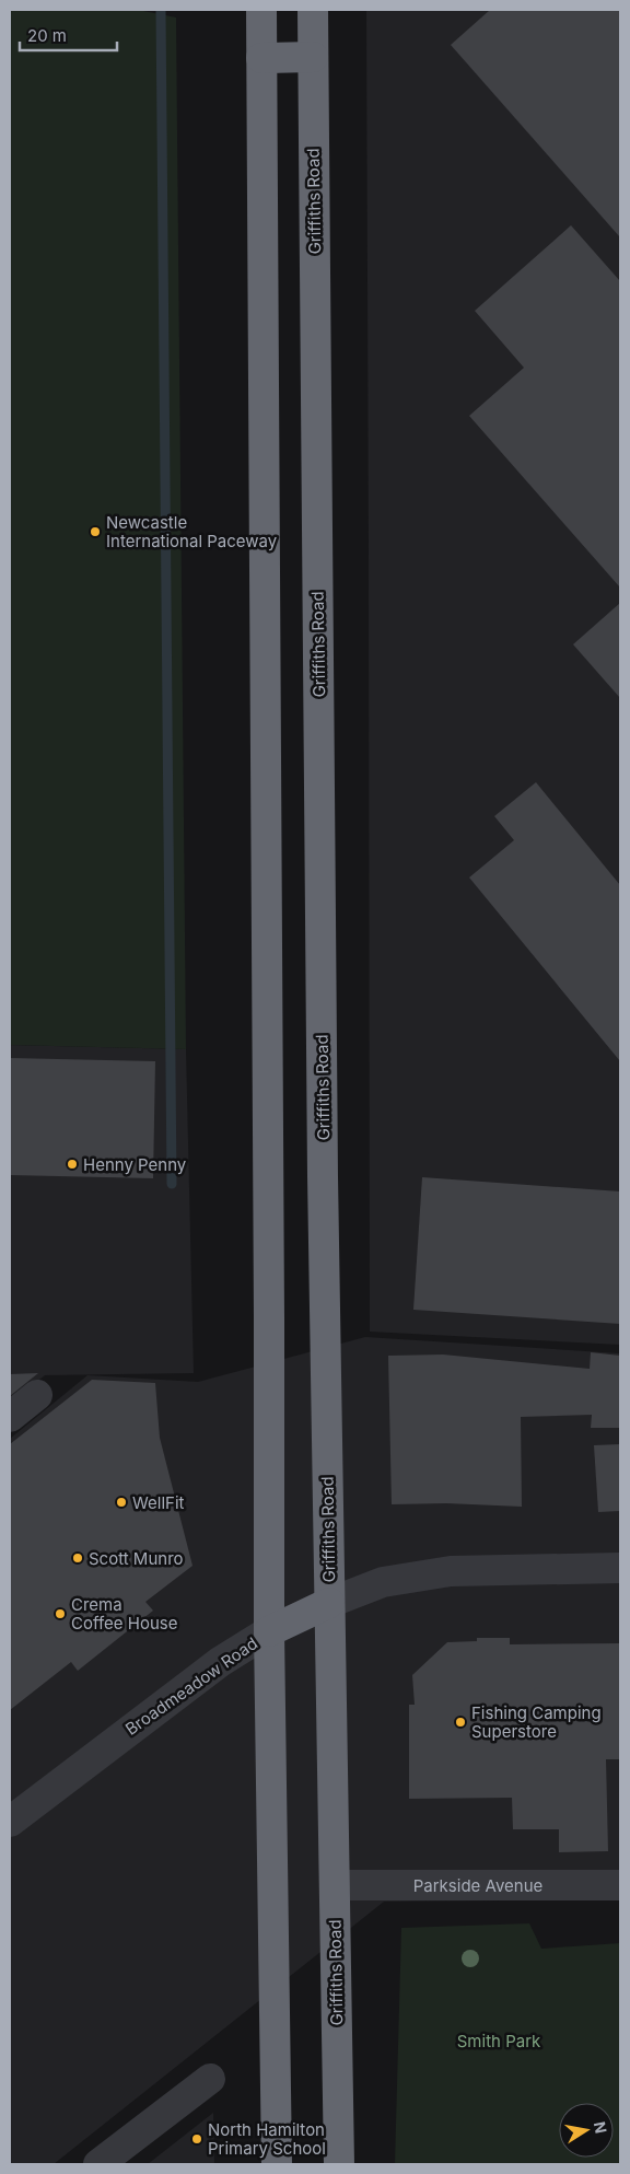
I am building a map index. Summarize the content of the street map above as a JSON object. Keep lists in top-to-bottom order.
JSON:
{
  "streets": {
    "highway": ["Griffiths Road", "Broadmeadow Road"],
    "street": ["Parkside Avenue"]
  },
  "crossings": [
    ["Griffiths Road", "Broadmeadow Road"],
    ["Griffiths Road", "Parkside Avenue"]
  ],
  "parks": ["Smith Park"],
  "places": [
    "Newcastle International Paceway",
    "Henny Penny",
    "WellFit",
    "Scott Munro",
    "Crema Coffee House",
    "Fishing Camping Superstore",
    "North Hamilton Primary School"
  ],
  "scale_bar": "20 m",
  "north": "right"
}
